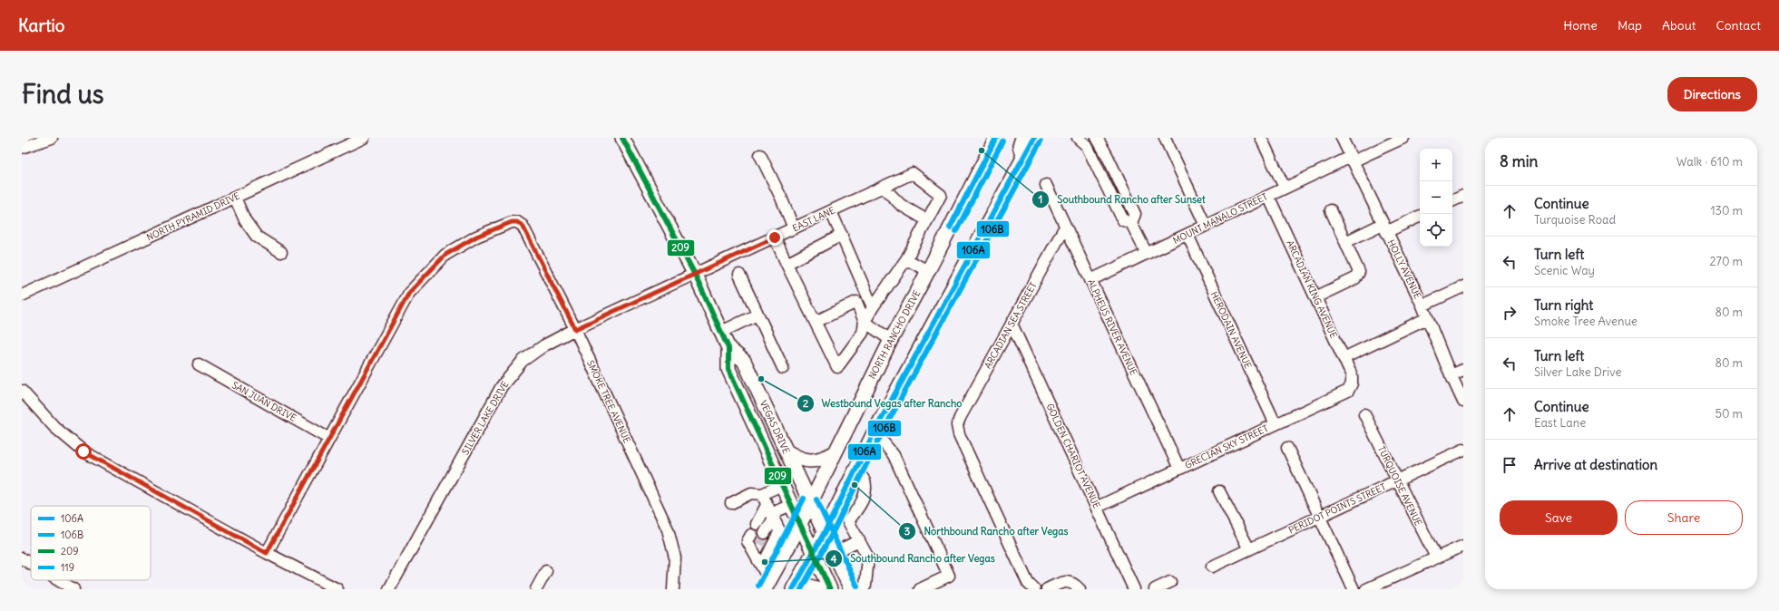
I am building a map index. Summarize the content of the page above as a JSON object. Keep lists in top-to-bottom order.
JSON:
{
  "streets": {
    "main road": ["NORTH RANCHO DRIVE", "VEGAS DRIVE"],
    "street": [
      "NORTH PYRAMID DRIVE",
      "MOUNT MANALO STREET",
      "EAST LANE",
      "HOLLY AVENUE",
      "ARCADIAN KING AVENUE",
      "ARCADIAN SEA STREET",
      "ALPHEUS RIVER AVENUE",
      "HERODAIN AVENUE",
      "SAN JUAN DRIVE",
      "SMOKE TREE AVENUE",
      "SILVER LAKE DRIVE",
      "GRECIAN SKY STREET",
      "GOLDEN CHARIOT AVENUE",
      "TURQUOISE AVENUE",
      "PERIDOT POINTS STREET"
    ]
  },
  "crossings": [
    ["MOUNT MANALO STREET", "HOLLY AVENUE"],
    ["MOUNT MANALO STREET", "ARCADIAN KING AVENUE"],
    ["MOUNT MANALO STREET", "ALPHEUS RIVER AVENUE"],
    ["MOUNT MANALO STREET", "HERODAIN AVENUE"],
    ["EAST LANE", "SILVER LAKE DRIVE"],
    ["EAST LANE", "VEGAS DRIVE"],
    ["ARCADIAN KING AVENUE", "GRECIAN SKY STREET"],
    ["ARCADIAN SEA STREET", "ALPHEUS RIVER AVENUE"],
    ["ARCADIAN SEA STREET", "GOLDEN CHARIOT AVENUE"],
    ["ALPHEUS RIVER AVENUE", "GRECIAN SKY STREET"],
    ["HERODAIN AVENUE", "GRECIAN SKY STREET"],
    ["NORTH RANCHO DRIVE", "VEGAS DRIVE"],
    ["SAN JUAN DRIVE", "SMOKE TREE AVENUE"],
    ["SMOKE TREE AVENUE", "SILVER LAKE DRIVE"],
    ["SILVER LAKE DRIVE", "VEGAS DRIVE"],
    ["GRECIAN SKY STREET", "GOLDEN CHARIOT AVENUE"],
    ["TURQUOISE AVENUE", "PERIDOT POINTS STREET"]
  ],
  "places": [
    "Southbound Rancho after Sunset",
    "Westbound Vegas after Rancho",
    "Northbound Rancho after Vegas",
    "Southbound Rancho after Vegas"
  ],
  "lines": [
    "transit line 106A",
    "transit line 209",
    "transit line 106B",
    "transit line 119"
  ],
  "legend": [
    "106A",
    "106B",
    "209",
    "119"
  ],
  "page": {
    "header": "Kartio",
    "nav": [
      "Home",
      "Map",
      "About",
      "Contact"
    ],
    "buttons": [
      "Directions",
      ["Save", "Share"]
    ],
    "title": "Find us",
    "heading": ["8 min", "Walk · 610 m"],
    "map_buttons": ["+", "−"],
    "list": [
      ["Continue", "Turquoise Road", "130 m"],
      ["Turn left", "Scenic Way", "270 m"],
      ["Turn right", "Smoke Tree Avenue", "80 m"],
      ["Turn left", "Silver Lake Drive", "80 m"],
      ["Continue", "East Lane", "50 m"],
      "Arrive at destination"
    ]
  }
}
